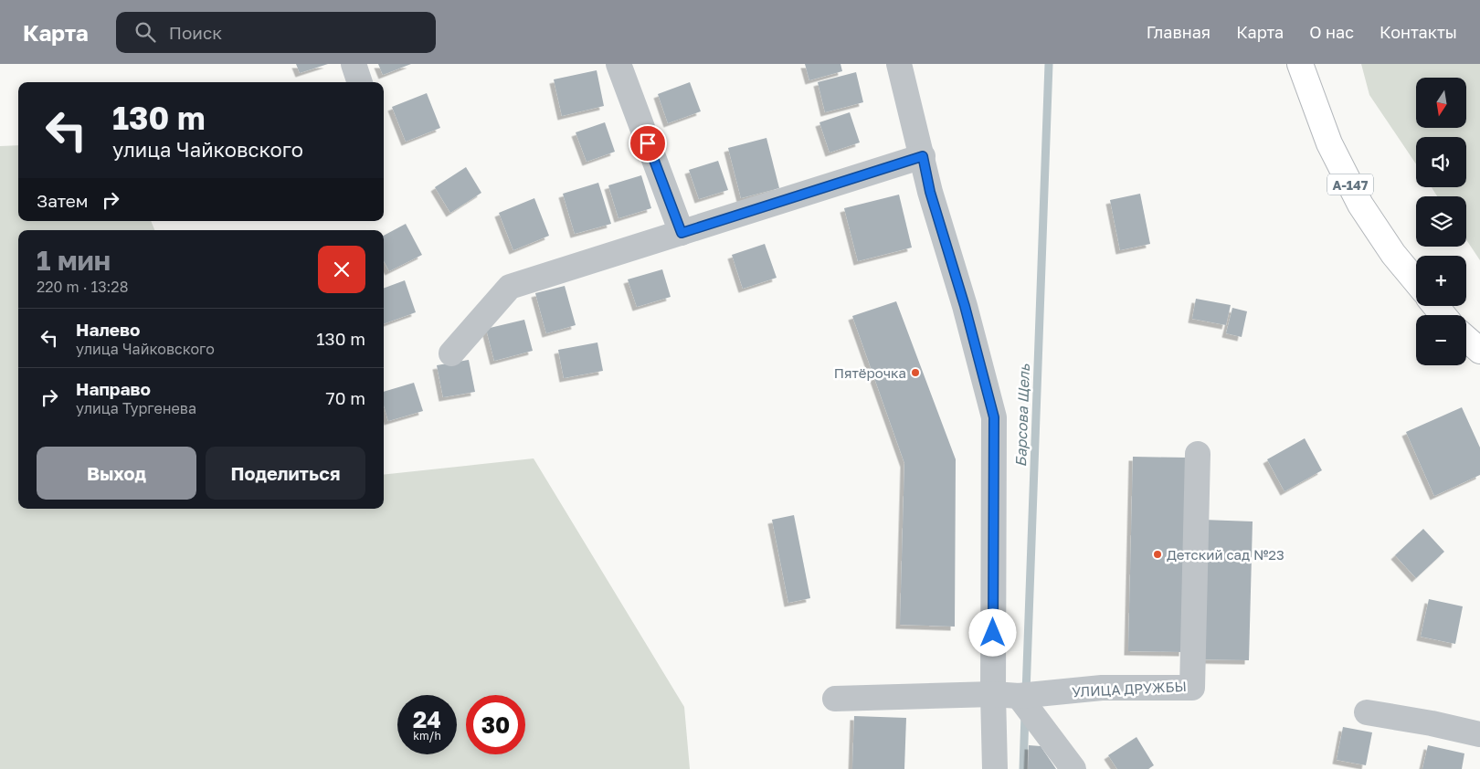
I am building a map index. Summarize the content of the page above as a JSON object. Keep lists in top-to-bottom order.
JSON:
{
  "streets": {
    "highway": ["А-147"],
    "street": ["УЛИЦА ДРУЖБЫ"]
  },
  "water": ["Барсова Щель"],
  "places": ["Пятёрочка", "Детский сад №23"],
  "north": "bottom",
  "page": {
    "header": "Карта",
    "search": "Поиск",
    "nav": [
      "Главная",
      "Карта",
      "О нас",
      "Контакты"
    ],
    "map_buttons": ["+", "−"],
    "turn": ["130 m", "улица Чайковского"],
    "then": "Затем",
    "heading": ["1 мин", "220 m · 13:28"],
    "list": [
      {
        "name": "Налево",
        "note": "улица Чайковского",
        "value": "130 m"
      },
      {
        "name": "Направо",
        "note": "улица Тургенева",
        "value": "70 m"
      }
    ],
    "buttons": ["Выход", "Поделиться"],
    "speed": "24 km/h",
    "limit": "30"
  }
}
